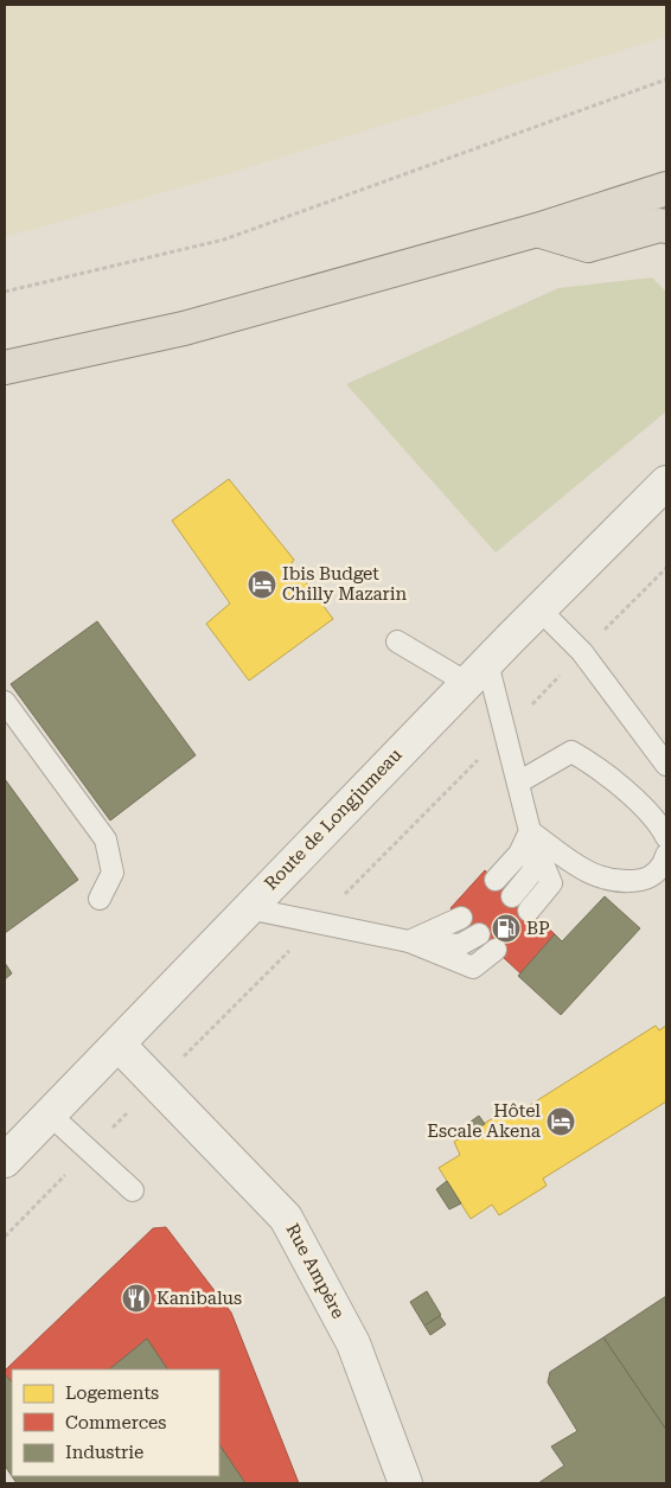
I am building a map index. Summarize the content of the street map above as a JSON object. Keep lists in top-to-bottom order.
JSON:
{
  "streets": {
    "street": ["Route de Longjumeau", "Rue Ampère"]
  },
  "crossings": [
    ["Route de Longjumeau", "Rue Ampère"]
  ],
  "places": {
    "hotel": ["Ibis Budget Chilly Mazarin", "Hôtel Escale Akena"],
    "fuel station": ["BP"],
    "restaurant": ["Kanibalus"]
  },
  "legend": ["Logements", "Commerces", "Industrie"]
}
